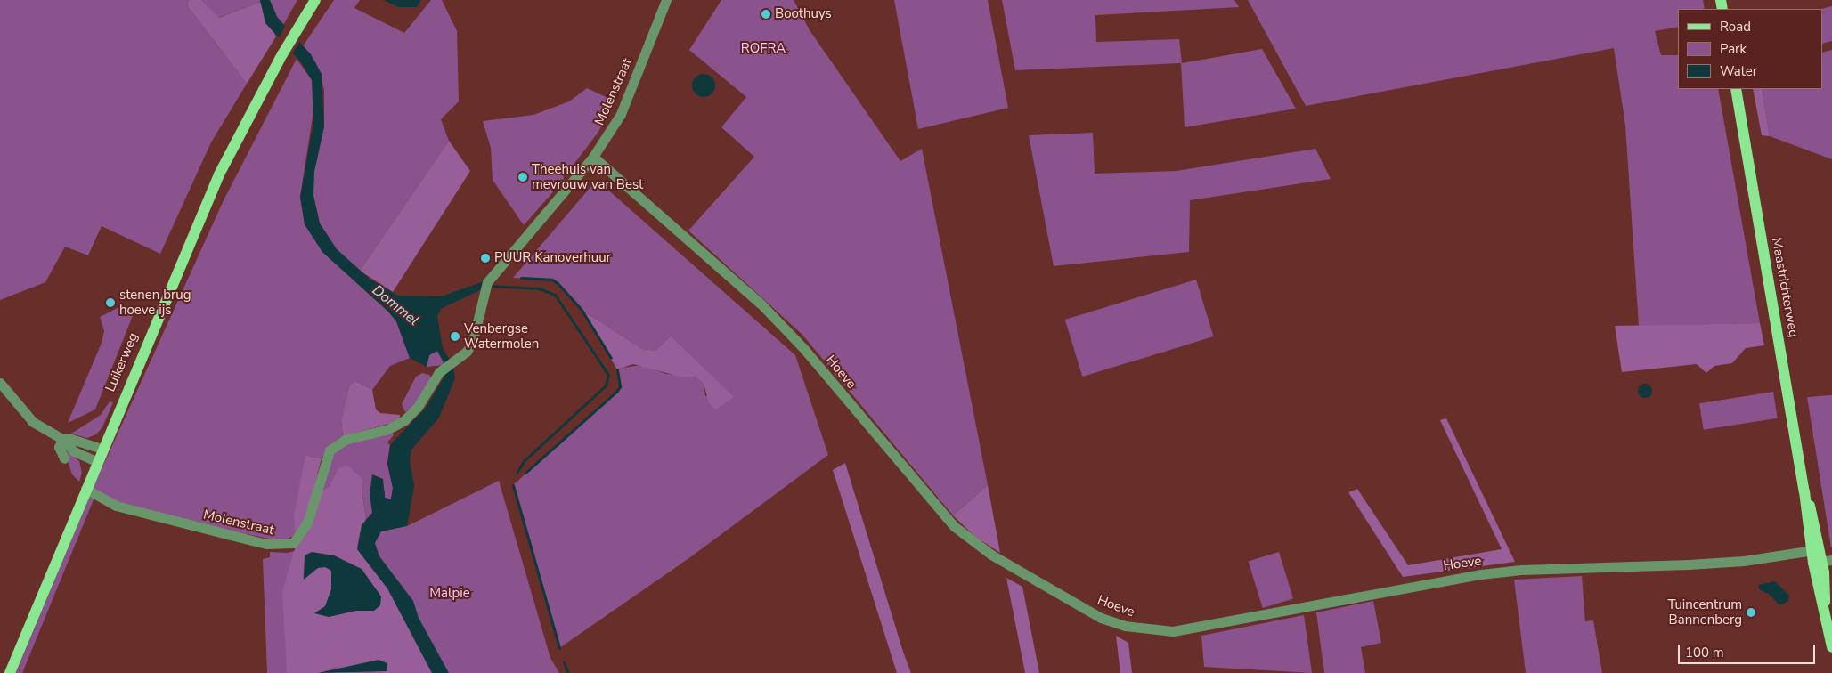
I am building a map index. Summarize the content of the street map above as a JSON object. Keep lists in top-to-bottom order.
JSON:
{
  "streets": {
    "main road": ["Maastrichterweg", "Luikerweg"],
    "street": ["Molenstraat", "Hoeve"]
  },
  "crossings": [
    ["Molenstraat", "Luikerweg"],
    ["Molenstraat", "Hoeve"],
    ["Maastrichterweg", "Hoeve"]
  ],
  "water": ["Dommel"],
  "parks": ["ROFRA", "Malpie"],
  "places": [
    "Boothuys",
    "Theehuis van mevrouw van Best",
    "PUUR Kanoverhuur",
    "stenen brug hoeve ijs",
    "Venbergse Watermolen",
    "Tuincentrum Bannenberg"
  ],
  "legend": ["Road", "Park", "Water"],
  "scale_bar": "100 m"
}
